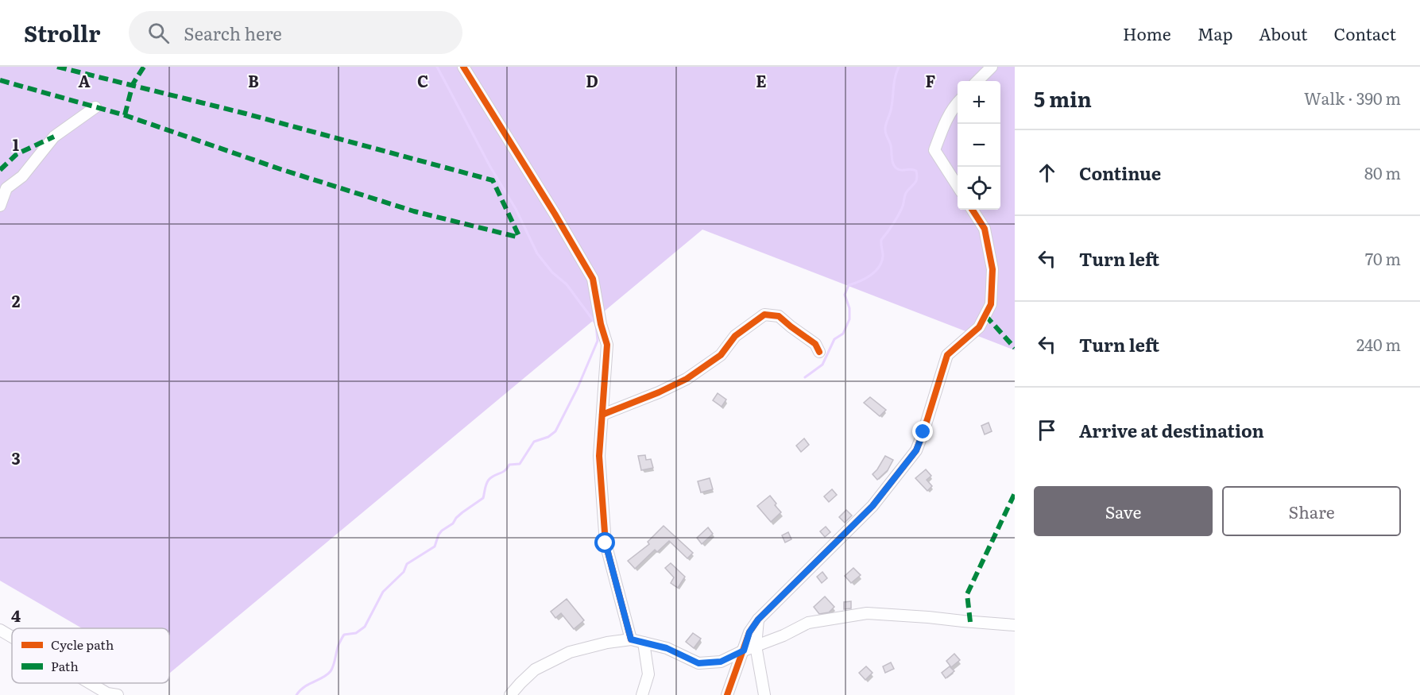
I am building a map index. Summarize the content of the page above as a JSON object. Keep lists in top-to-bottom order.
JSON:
{
  "legend": ["Cycle path", "Path"],
  "page": {
    "header": "Strollr",
    "search": "Search here",
    "nav": [
      "Home",
      "Map",
      "About",
      "Contact"
    ],
    "heading": ["5 min", "Walk · 390 m"],
    "map_buttons": ["+", "−"],
    "list": [
      ["Continue", "80 m"],
      ["Turn left", "70 m"],
      ["Turn left", "240 m"],
      "Arrive at destination"
    ],
    "buttons": ["Save", "Share"]
  },
  "grid": {
    "columns": [
      "A",
      "B",
      "C",
      "D",
      "E",
      "F"
    ],
    "rows": [
      "1",
      "2",
      "3",
      "4"
    ]
  }
}
